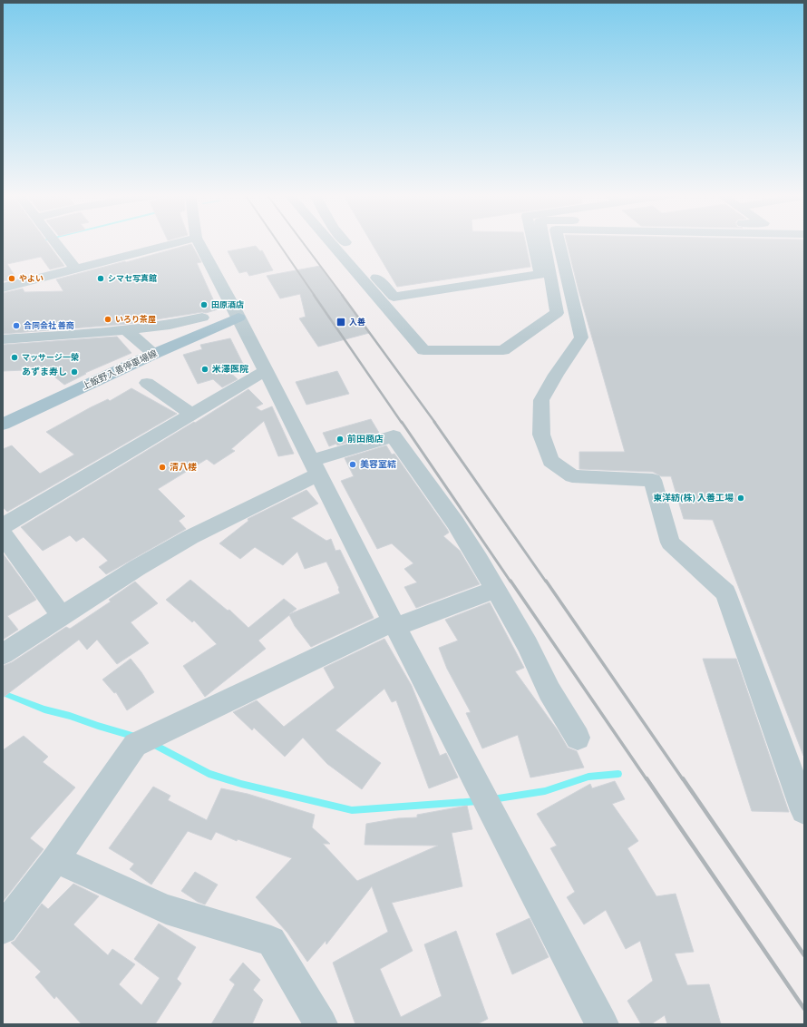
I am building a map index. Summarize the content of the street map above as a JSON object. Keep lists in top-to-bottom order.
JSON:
{
  "streets": {
    "main road": ["上飯野入善停車場線"]
  },
  "places": {
    "other": [
      "やよい",
      "シマセ写真館",
      "田原酒店",
      "いろり茶屋",
      "合同会社 善商",
      "マッサージ一榮",
      "米澤医院",
      "あずま寿し",
      "前田商店",
      "美容室結",
      "清八楼",
      "東洋紡(株) 入善工場"
    ],
    "transit": ["入善"]
  }
}
